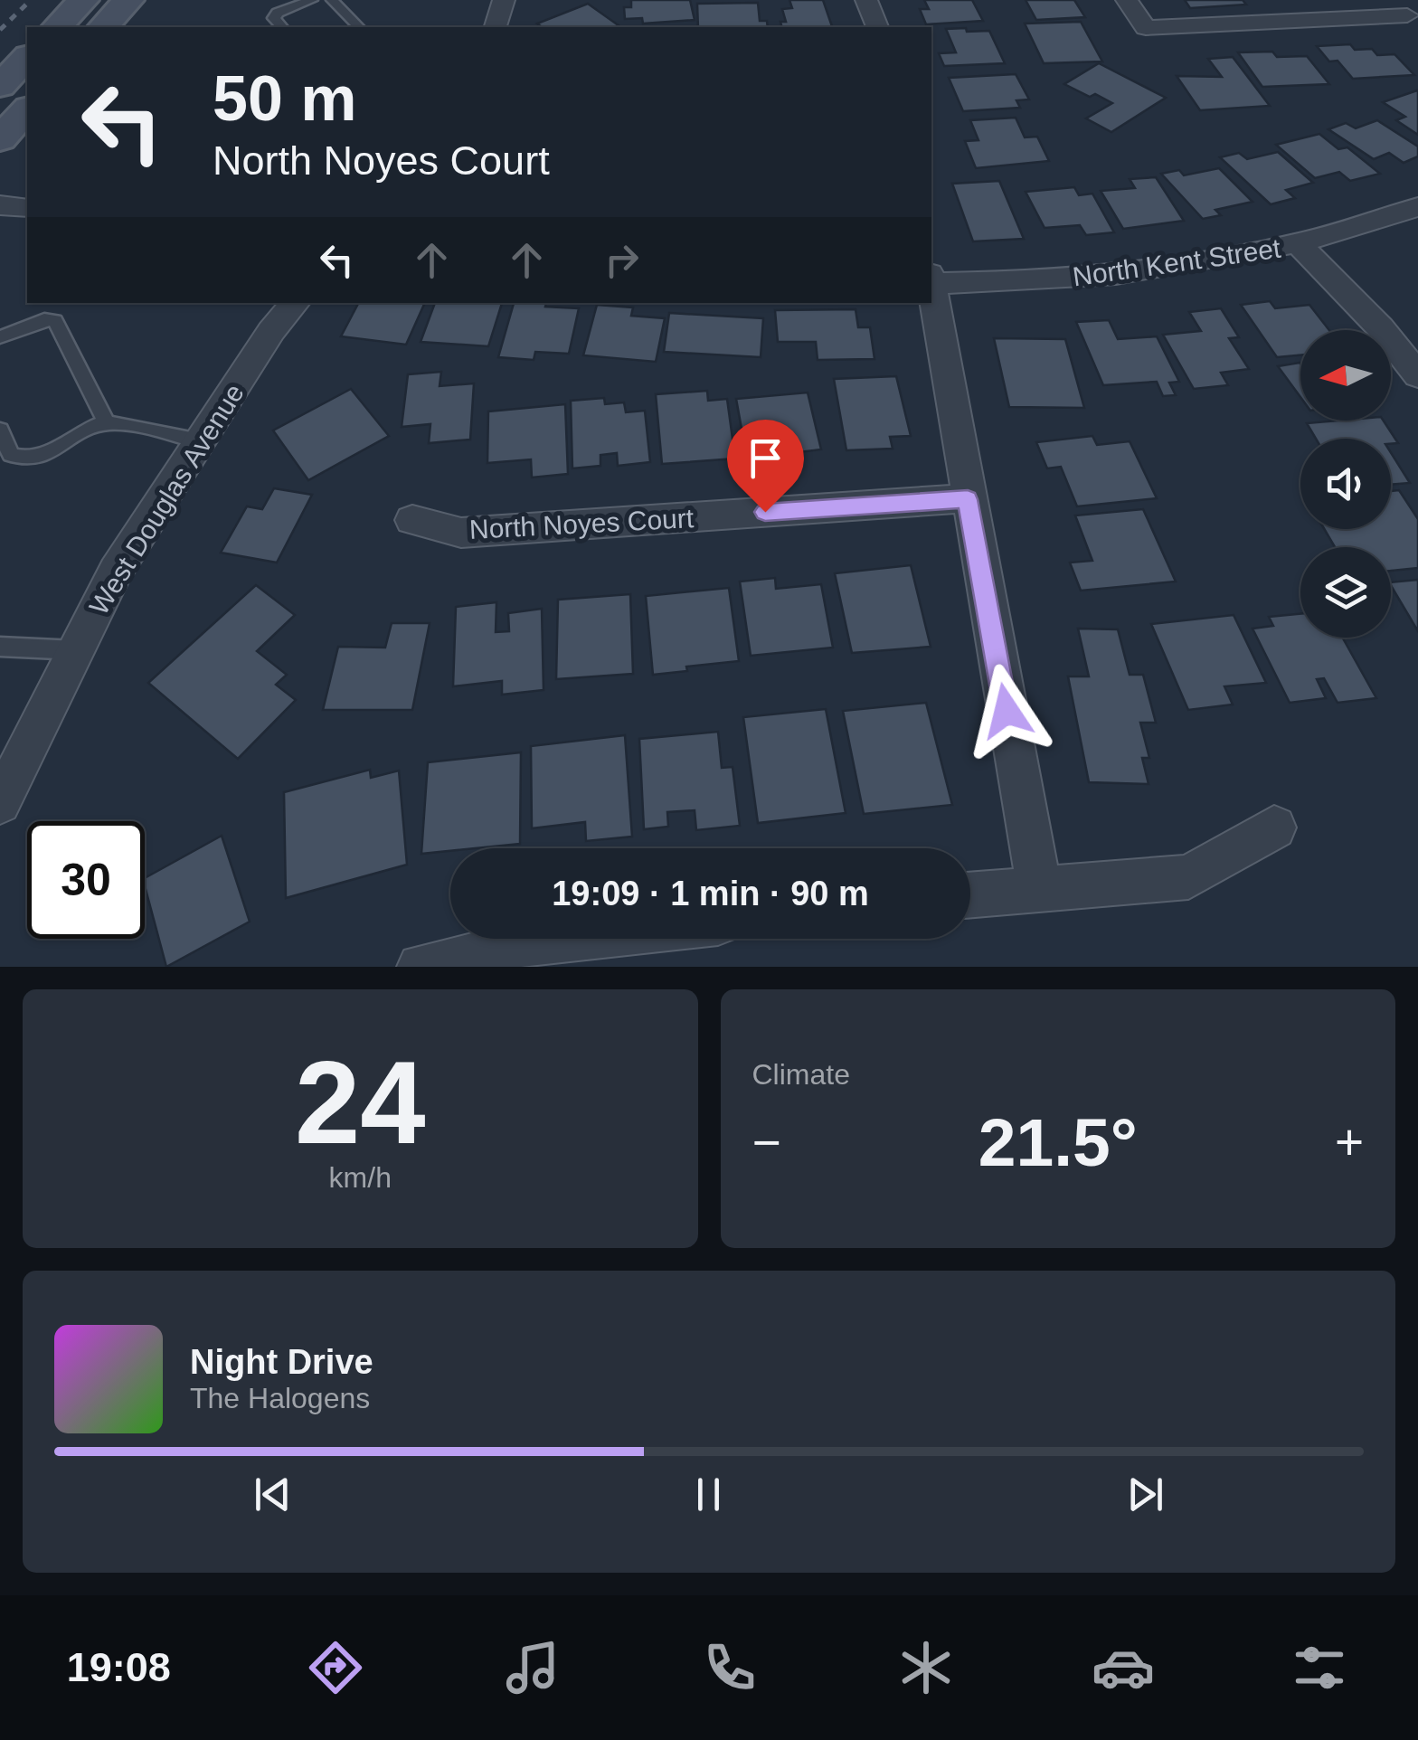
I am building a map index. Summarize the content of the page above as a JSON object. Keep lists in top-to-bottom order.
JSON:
{
  "streets": {
    "street": ["North Kent Street", "West Douglas Avenue", "North Noyes Court"]
  },
  "north": "left",
  "page": {
    "turn": ["50 m", "North Noyes Court"],
    "limit": "30",
    "trip": "19:09 · 1 min · 90 m",
    "tile": [
      ["24", "km/h"],
      "Climate"
    ],
    "heat": ["−", "21.5°", "+"],
    "song": ["Night Drive", "The Halogens"],
    "tabs": "19:08"
  }
}
